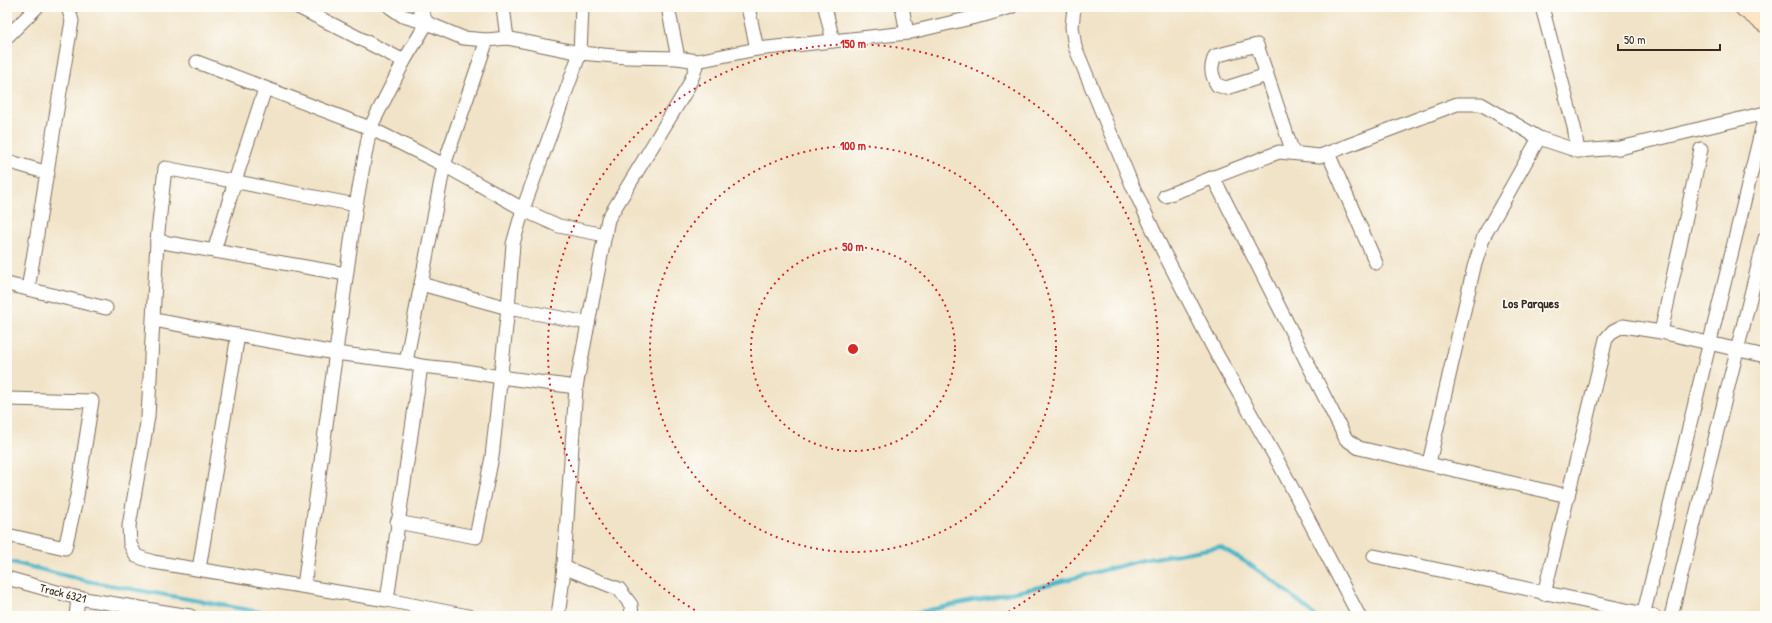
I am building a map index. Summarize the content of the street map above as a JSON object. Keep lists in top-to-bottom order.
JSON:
{
  "streets": {
    "street": ["Track 6321"]
  },
  "districts": ["Los Parques"],
  "scale_bar": "50 m",
  "rings": ["150 m", "100 m", "50 m"]
}
